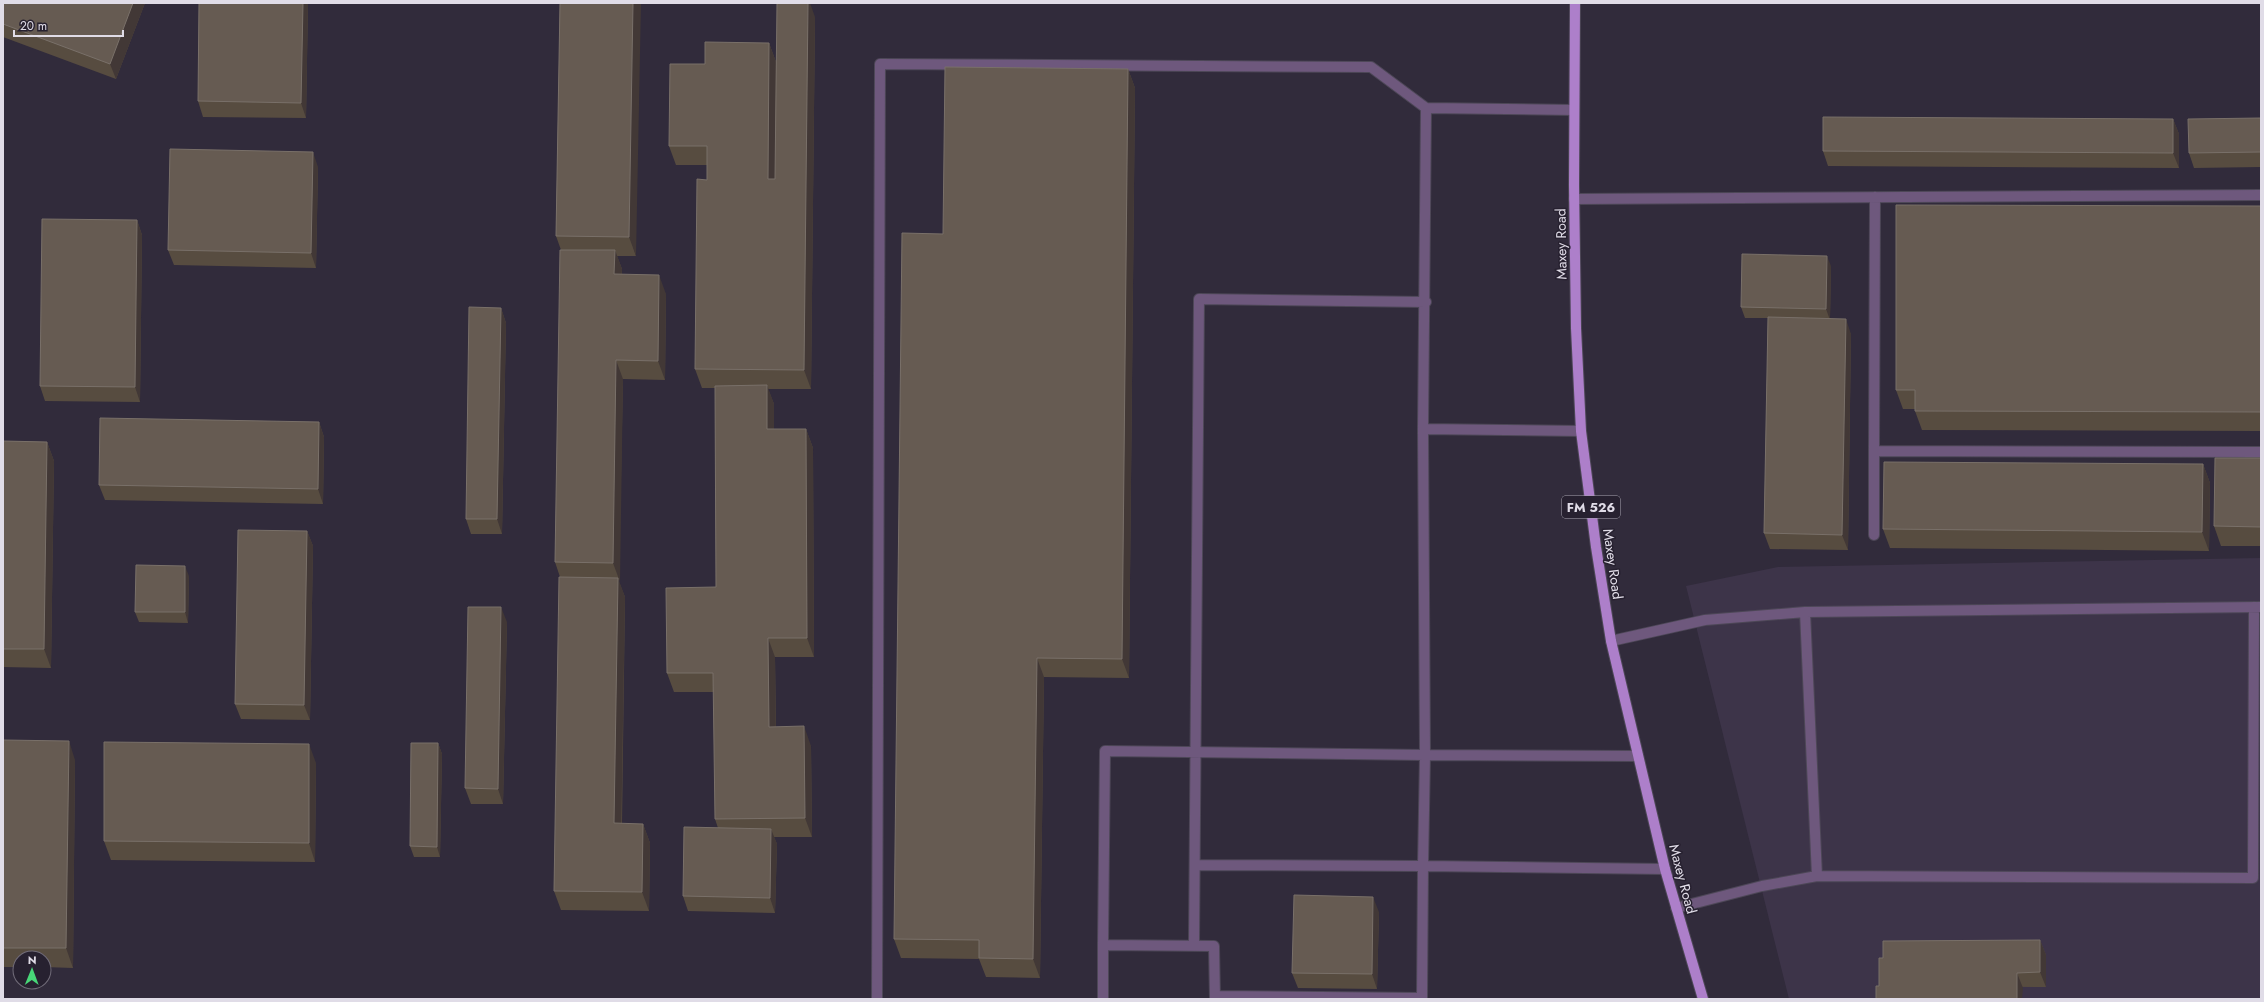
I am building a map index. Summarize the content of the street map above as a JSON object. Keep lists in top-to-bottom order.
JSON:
{
  "streets": {
    "main road": ["Maxey Road", "FM 526"]
  },
  "scale_bar": "20 m",
  "north": "top"
}
